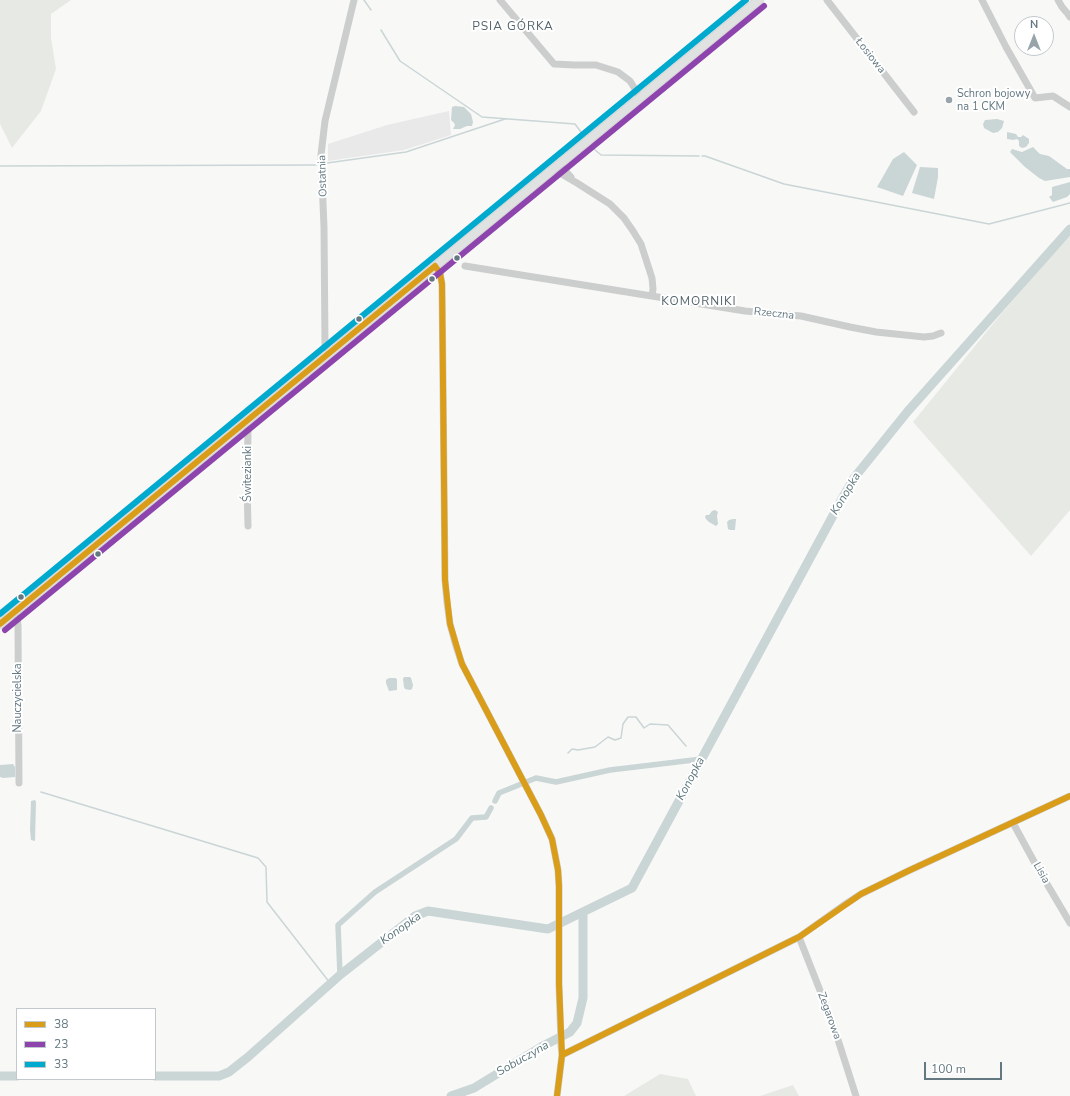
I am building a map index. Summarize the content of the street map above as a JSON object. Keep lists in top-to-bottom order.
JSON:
{
  "streets": {
    "street": [
      "Łosiowa",
      "Ostatnia",
      "Rzeczna",
      "Świtezianki",
      "Nauczycielska",
      "Lisia",
      "Zegarowa"
    ]
  },
  "districts": ["PSIA GÓRKA", "KOMORNIKI"],
  "water": ["Konopka", "Sobuczyna"],
  "places": ["Schron bojowy na 1 CKM"],
  "lines": ["transit line 33", "transit line 23", "transit line 38"],
  "legend": ["38", "23", "33"],
  "scale_bar": "100 m",
  "north": "top"
}
